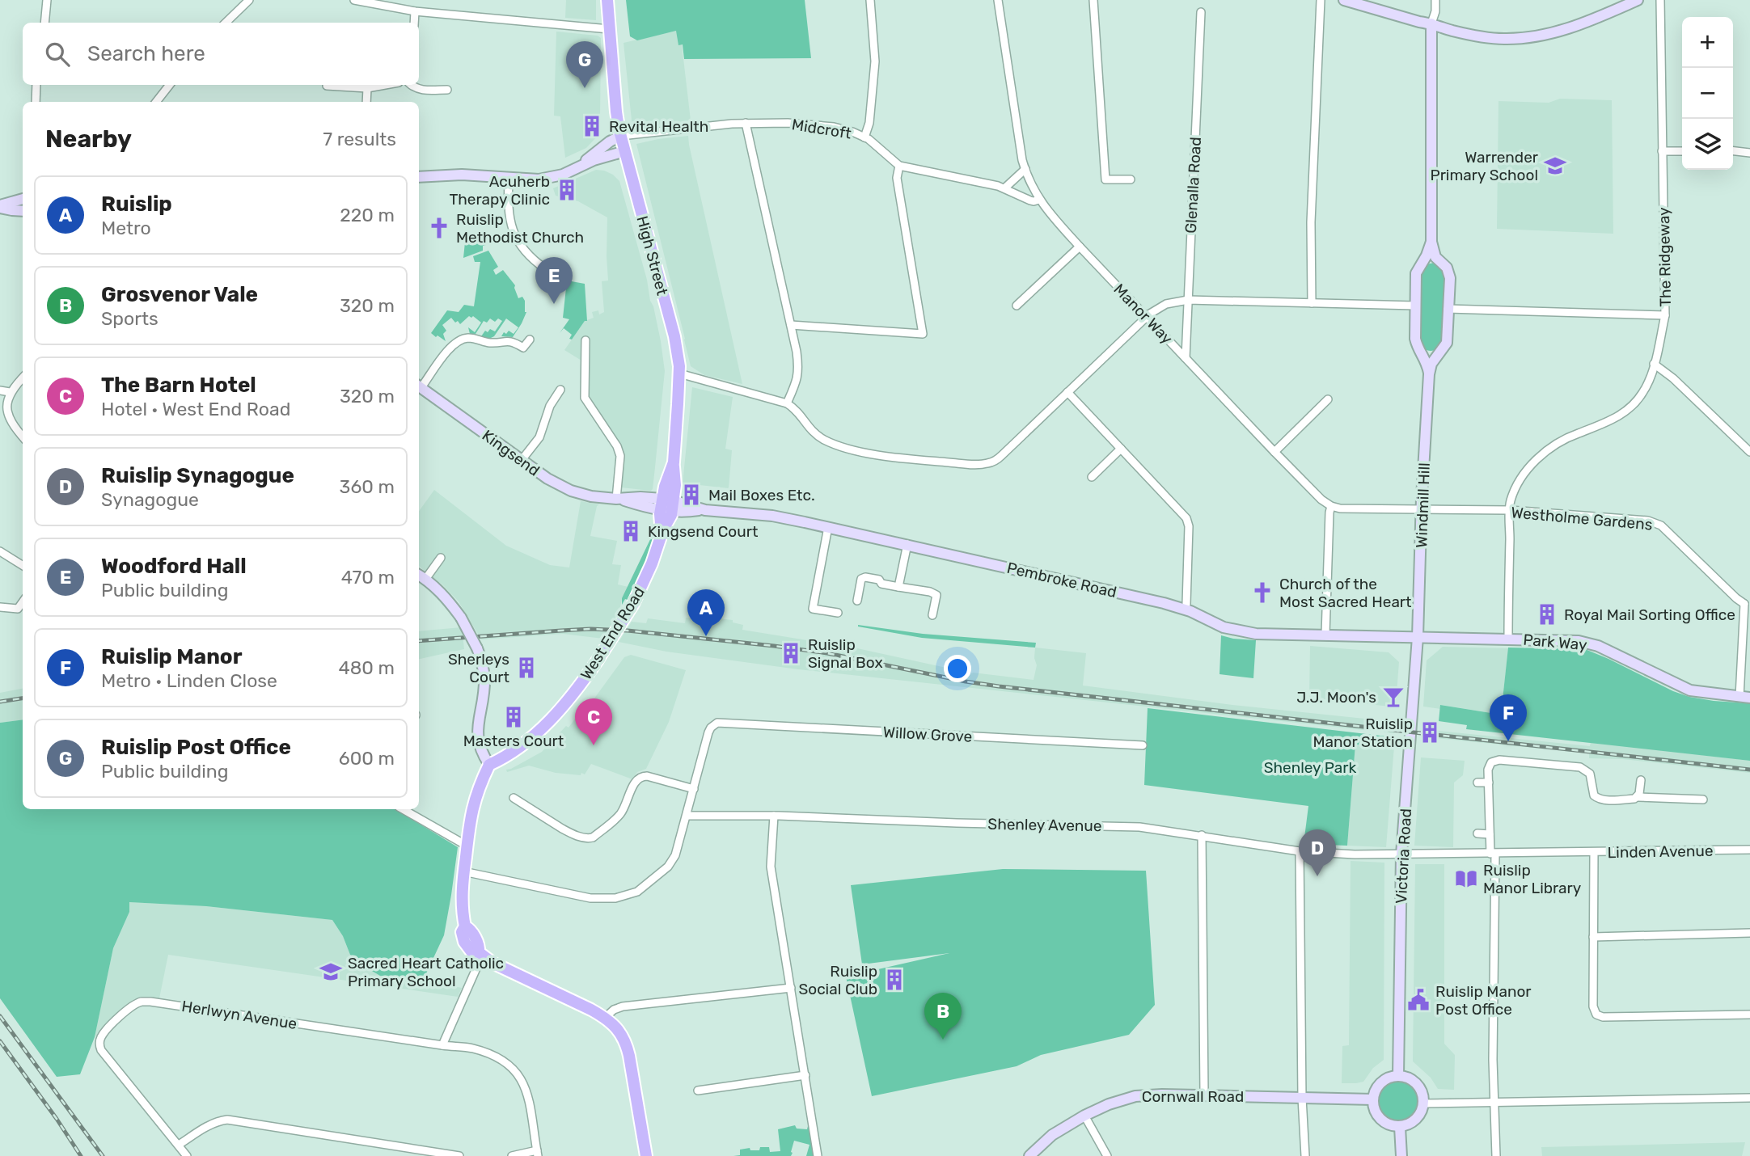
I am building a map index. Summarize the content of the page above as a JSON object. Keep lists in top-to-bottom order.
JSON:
{
  "streets": {
    "main road": ["High Street", "West End Road"],
    "street": [
      "Midcroft",
      "Glenalla Road",
      "The Ridgeway",
      "Manor Way",
      "Kingsend",
      "Windmill Hill",
      "Westholme Gardens",
      "Pembroke Road",
      "Park Way",
      "Willow Grove",
      "Shenley Avenue",
      "Linden Avenue",
      "Victoria Road",
      "Herlwyn Avenue",
      "Cornwall Road"
    ]
  },
  "crossings": [
    ["Midcroft", "High Street"],
    ["Midcroft", "Manor Way"],
    ["Glenalla Road", "Manor Way"],
    ["High Street", "Kingsend"],
    ["High Street", "Pembroke Road"],
    ["High Street", "West End Road"],
    ["The Ridgeway", "Westholme Gardens"],
    ["The Ridgeway", "Park Way"],
    ["Kingsend", "Pembroke Road"],
    ["Kingsend", "West End Road"],
    ["Windmill Hill", "Westholme Gardens"],
    ["Windmill Hill", "Pembroke Road"],
    ["Windmill Hill", "Park Way"],
    ["Windmill Hill", "Victoria Road"],
    ["Pembroke Road", "West End Road"],
    ["Pembroke Road", "Park Way"],
    ["Pembroke Road", "Victoria Road"],
    ["Park Way", "Victoria Road"],
    ["Shenley Avenue", "Linden Avenue"],
    ["Shenley Avenue", "Victoria Road"],
    ["Linden Avenue", "Victoria Road"],
    ["Victoria Road", "Cornwall Road"]
  ],
  "parks": ["Shenley Park"],
  "places": {
    "building": [
      "Revital Health",
      "Acuherb Therapy Clinic",
      "Mail Boxes Etc.",
      "Kingsend Court",
      "Royal Mail Sorting Office",
      "Ruislip Signal Box",
      "Sherleys Court",
      "Masters Court",
      "Ruislip Manor Station",
      "Ruislip Social Club"
    ],
    "school or university": ["Warrender Primary School", "Sacred Heart Catholic Primary School"],
    "church": ["Ruislip Methodist Church", "Church of the Most Sacred Heart"],
    "bar": ["J.J. Moon's"],
    "library": ["Ruislip Manor Library"],
    "public building": ["Ruislip Manor Post Office"]
  },
  "page": {
    "map_buttons": ["+", "−"],
    "search": "Search here",
    "pins": [
      "G",
      "E",
      "A",
      "F",
      "C",
      "D",
      "B"
    ],
    "heading": ["Nearby", "7 results"],
    "list": [
      {
        "mark": "A",
        "name": "Ruislip",
        "note": "Metro",
        "value": "220 m"
      },
      {
        "mark": "B",
        "name": "Grosvenor Vale",
        "note": "Sports",
        "value": "320 m"
      },
      {
        "mark": "C",
        "name": "The Barn Hotel",
        "note": "Hotel · West End Road",
        "value": "320 m"
      },
      {
        "mark": "D",
        "name": "Ruislip Synagogue",
        "note": "Synagogue",
        "value": "360 m"
      },
      {
        "mark": "E",
        "name": "Woodford Hall",
        "note": "Public building",
        "value": "470 m"
      },
      {
        "mark": "F",
        "name": "Ruislip Manor",
        "note": "Metro · Linden Close",
        "value": "480 m"
      },
      {
        "mark": "G",
        "name": "Ruislip Post Office",
        "note": "Public building",
        "value": "600 m"
      }
    ]
  }
}
